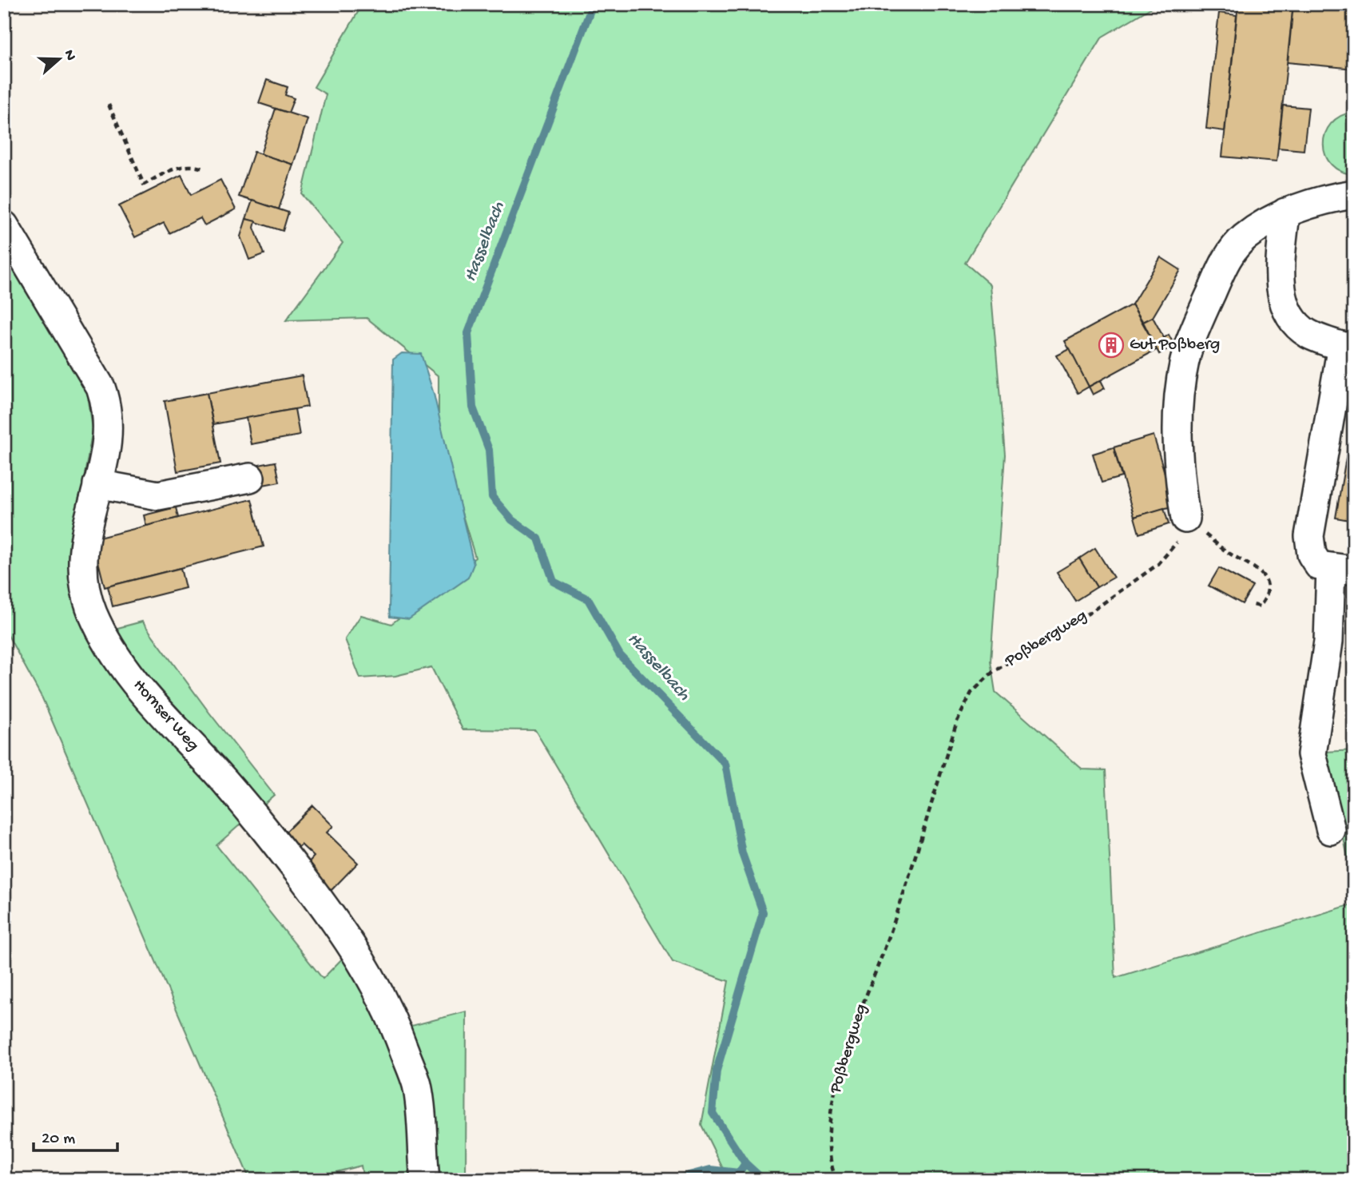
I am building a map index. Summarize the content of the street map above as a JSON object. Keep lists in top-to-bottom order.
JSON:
{
  "streets": {
    "street": ["Hornser Weg"],
    "path": ["Poßbergweg"]
  },
  "water": ["Hasselbach"],
  "places": {
    "building": ["Gut Poßberg"]
  },
  "scale_bar": "20 m",
  "north": "right"
}
